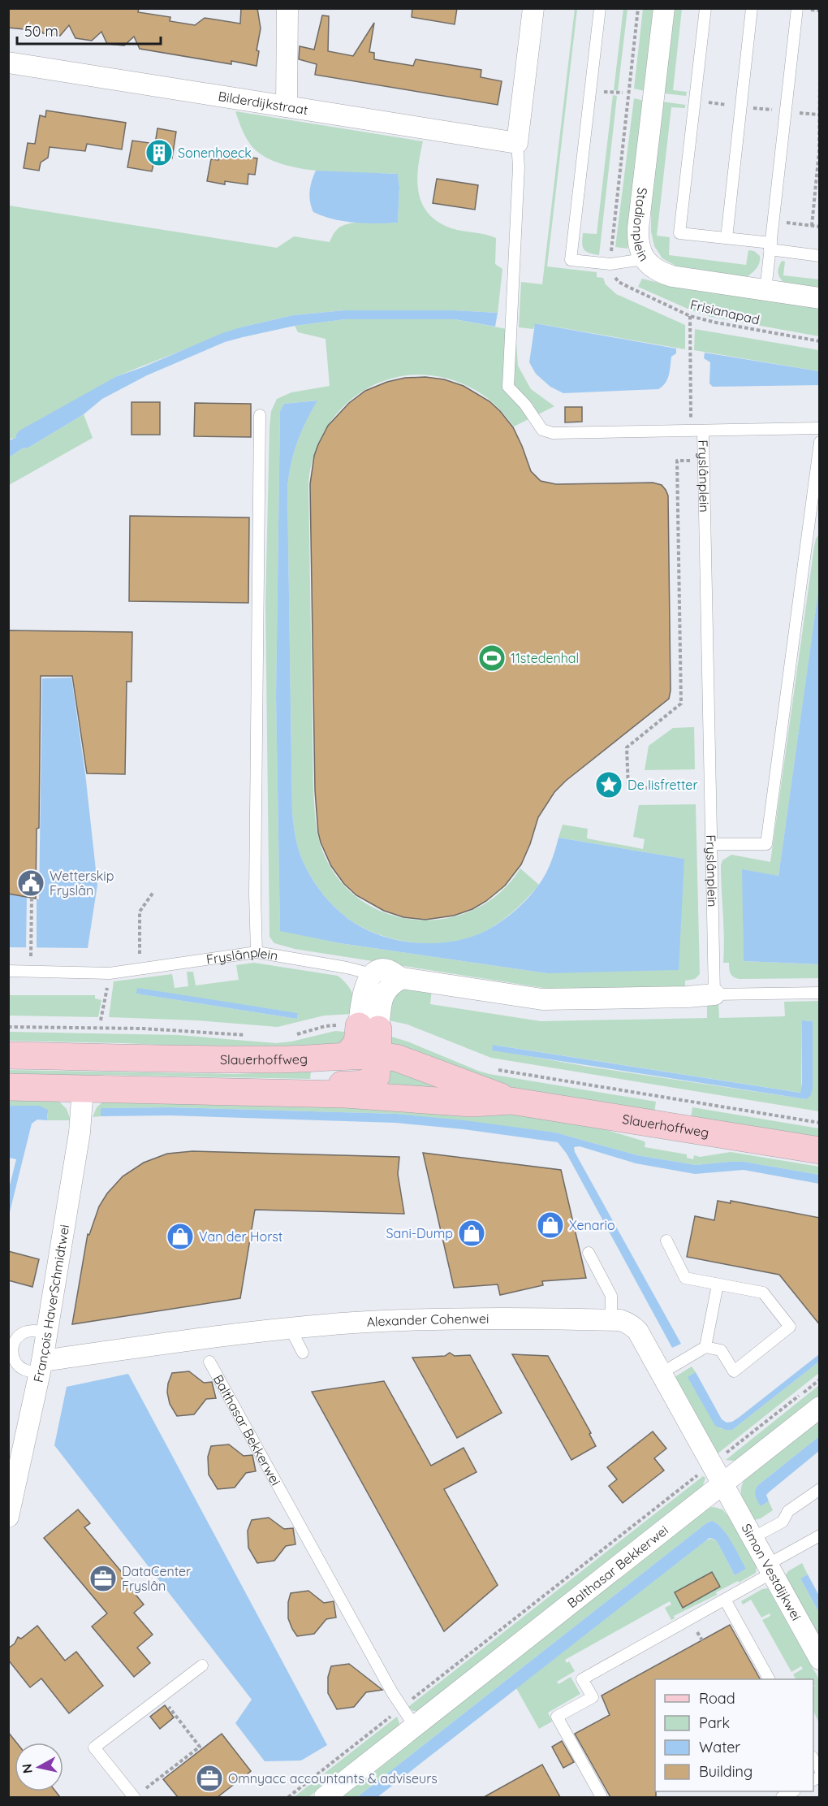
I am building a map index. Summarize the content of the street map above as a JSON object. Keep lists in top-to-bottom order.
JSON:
{
  "streets": {
    "main road": ["Slauerhoffweg"],
    "street": [
      "Bilderdijkstraat",
      "Stadionplein",
      "Fryslânplein",
      "François HaverSchmidtwei",
      "Alexander Cohenwei",
      "Balthasar Bekkerwei",
      "Simon Vestdijkwei"
    ],
    "path": ["Frisianapad"]
  },
  "crossings": [
    ["Frisianapad", "Fryslânplein"],
    ["Slauerhoffweg", "François HaverSchmidtwei"],
    ["François HaverSchmidtwei", "Alexander Cohenwei"],
    ["Alexander Cohenwei", "Balthasar Bekkerwei"],
    ["Alexander Cohenwei", "Simon Vestdijkwei"],
    ["Balthasar Bekkerwei", "Simon Vestdijkwei"]
  ],
  "places": {
    "building": ["Sonenhoeck"],
    "sports": ["11stedenhal"],
    "place": ["De Iisfretter"],
    "public building": ["Wetterskip Fryslân"],
    "shop": ["Xenario", "Sani-Dump", "Van der Horst"],
    "office": ["DataCenter Fryslân", "Omnyacc accountants & adviseurs"]
  },
  "legend": [
    "Road",
    "Park",
    "Water",
    "Building"
  ],
  "scale_bar": "50 m",
  "north": "left"
}
